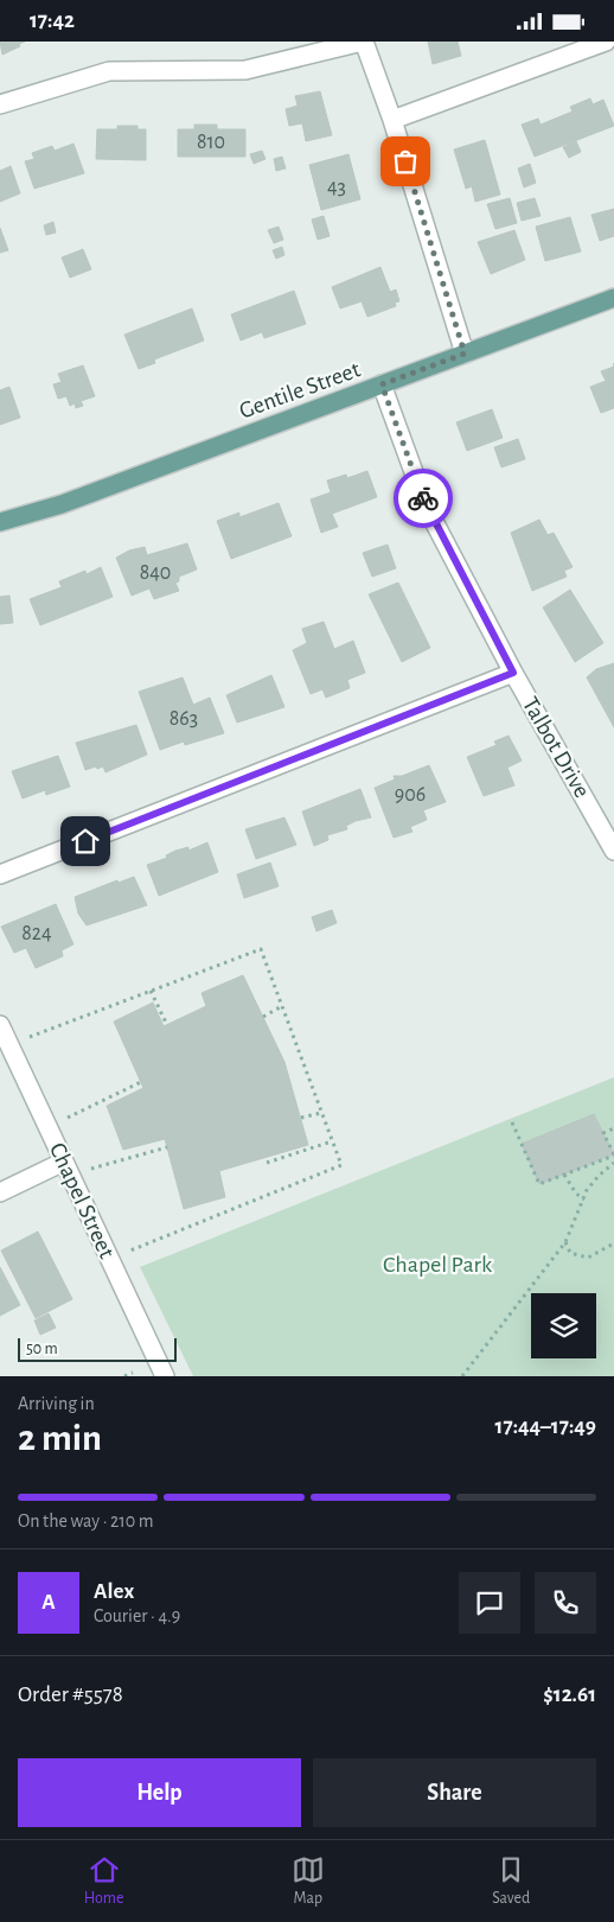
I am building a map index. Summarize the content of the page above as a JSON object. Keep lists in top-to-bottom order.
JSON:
{
  "streets": {
    "main road": ["Gentile Street"],
    "street": ["Talbot Drive", "Chapel Street"]
  },
  "crossings": [
    ["Gentile Street", "Talbot Drive"]
  ],
  "parks": ["Chapel Park"],
  "house_numbers": [
    "810",
    "43",
    "840",
    "863",
    "906",
    "824"
  ],
  "scale_bar": "50 m",
  "page": {
    "status": "17:42",
    "scale": "50 m",
    "heading": ["2 min", "Arriving in", "17:44–17:49"],
    "panel": [
      "Alex",
      "Courier · 4.9",
      "Order #5578",
      "$12.61"
    ],
    "bar": "On the way · 210 m",
    "round": "A",
    "buttons": ["Help", "Share"],
    "tabs": ["Home", "Map", "Saved"]
  }
}
